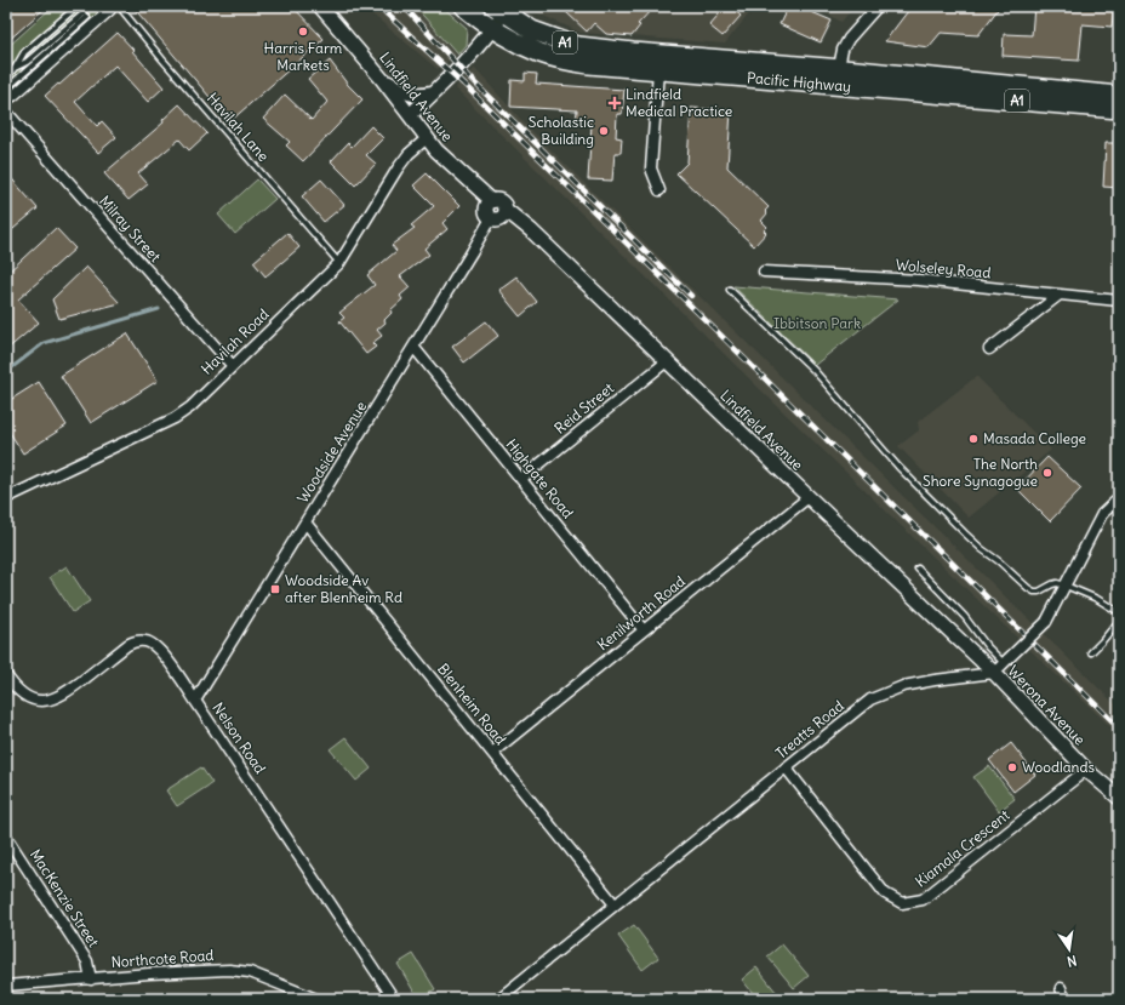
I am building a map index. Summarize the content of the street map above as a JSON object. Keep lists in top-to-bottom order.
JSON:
{
  "streets": {
    "highway": ["A1", "Pacific Highway"],
    "street": [
      "Lindfield Avenue",
      "Milray Street",
      "Wolseley Road",
      "Havilah Road",
      "Reid Street",
      "Woodside Avenue",
      "Highgate Road",
      "Kenilworth Road",
      "Blenheim Road",
      "Werona Avenue",
      "Treatts Road",
      "Nelson Road",
      "Kiamala Crescent",
      "MacKenzie Street",
      "Northcote Road"
    ],
    "lane": ["Havilah Lane"]
  },
  "crossings": [
    ["Lindfield Avenue", "Havilah Road"],
    ["Lindfield Avenue", "Reid Street"],
    ["Lindfield Avenue", "Woodside Avenue"],
    ["Lindfield Avenue", "Kenilworth Road"],
    ["Lindfield Avenue", "Werona Avenue"],
    ["Lindfield Avenue", "Treatts Road"],
    ["Havilah Lane", "Havilah Road"],
    ["Milray Street", "Havilah Road"],
    ["Reid Street", "Highgate Road"],
    ["Woodside Avenue", "Highgate Road"],
    ["Woodside Avenue", "Blenheim Road"],
    ["Woodside Avenue", "Nelson Road"],
    ["Highgate Road", "Kenilworth Road"],
    ["Kenilworth Road", "Blenheim Road"],
    ["Blenheim Road", "Treatts Road"],
    ["Werona Avenue", "Treatts Road"],
    ["Werona Avenue", "Kiamala Crescent"],
    ["Treatts Road", "Kiamala Crescent"],
    ["MacKenzie Street", "Northcote Road"]
  ],
  "parks": ["Ibbitson Park"],
  "places": {
    "other": [
      "Harris Farm Markets",
      "Scholastic Building",
      "Masada College",
      "The North Shore Synagogue",
      "Woodlands"
    ],
    "health": ["Lindfield Medical Practice"],
    "transit": ["Woodside Av after Blenheim Rd"]
  },
  "north": "bottom"
}
